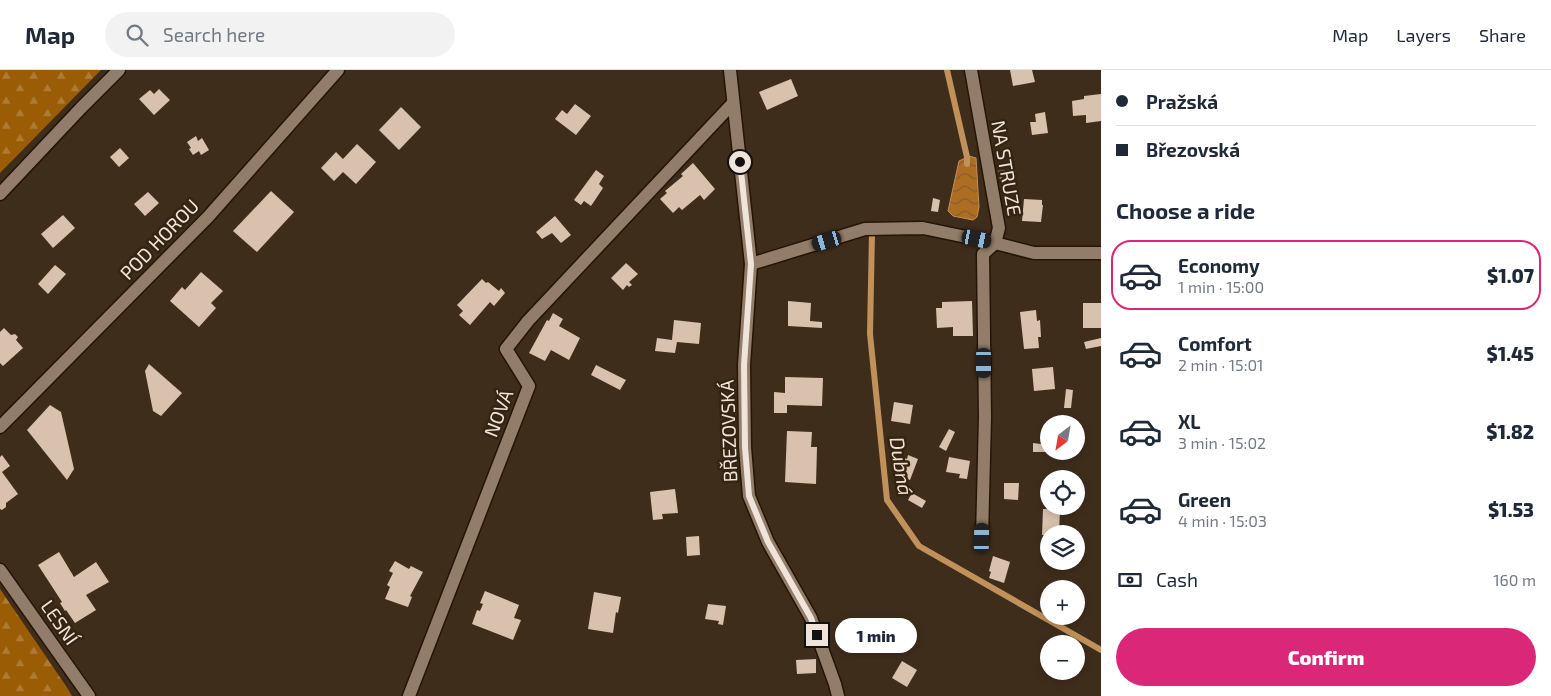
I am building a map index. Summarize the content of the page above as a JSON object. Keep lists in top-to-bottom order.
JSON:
{
  "streets": {
    "street": [
      "NA STRUZE",
      "POD HOROU",
      "NOVÁ",
      "BŘEZOVSKÁ",
      "LESNÍ"
    ]
  },
  "crossings": [
    ["NOVÁ", "BŘEZOVSKÁ"]
  ],
  "water": ["Dubná"],
  "north": "bottom left",
  "page": {
    "header": "Map",
    "search": "Search here",
    "nav": ["Map", "Layers", "Share"],
    "banner": ["Pražská", "Březovská"],
    "heading": "Choose a ride",
    "list": [
      {
        "name": "Economy",
        "note": "1 min · 15:00",
        "value": "$1.07"
      },
      {
        "name": "Comfort",
        "note": "2 min · 15:01",
        "value": "$1.45"
      },
      {
        "name": "XL",
        "note": "3 min · 15:02",
        "value": "$1.82"
      },
      {
        "name": "Green",
        "note": "4 min · 15:03",
        "value": "$1.53"
      }
    ],
    "map_buttons": ["+", "−"],
    "pay": ["Cash", "160 m"],
    "bubble": "1 min",
    "buttons": "Confirm"
  }
}
